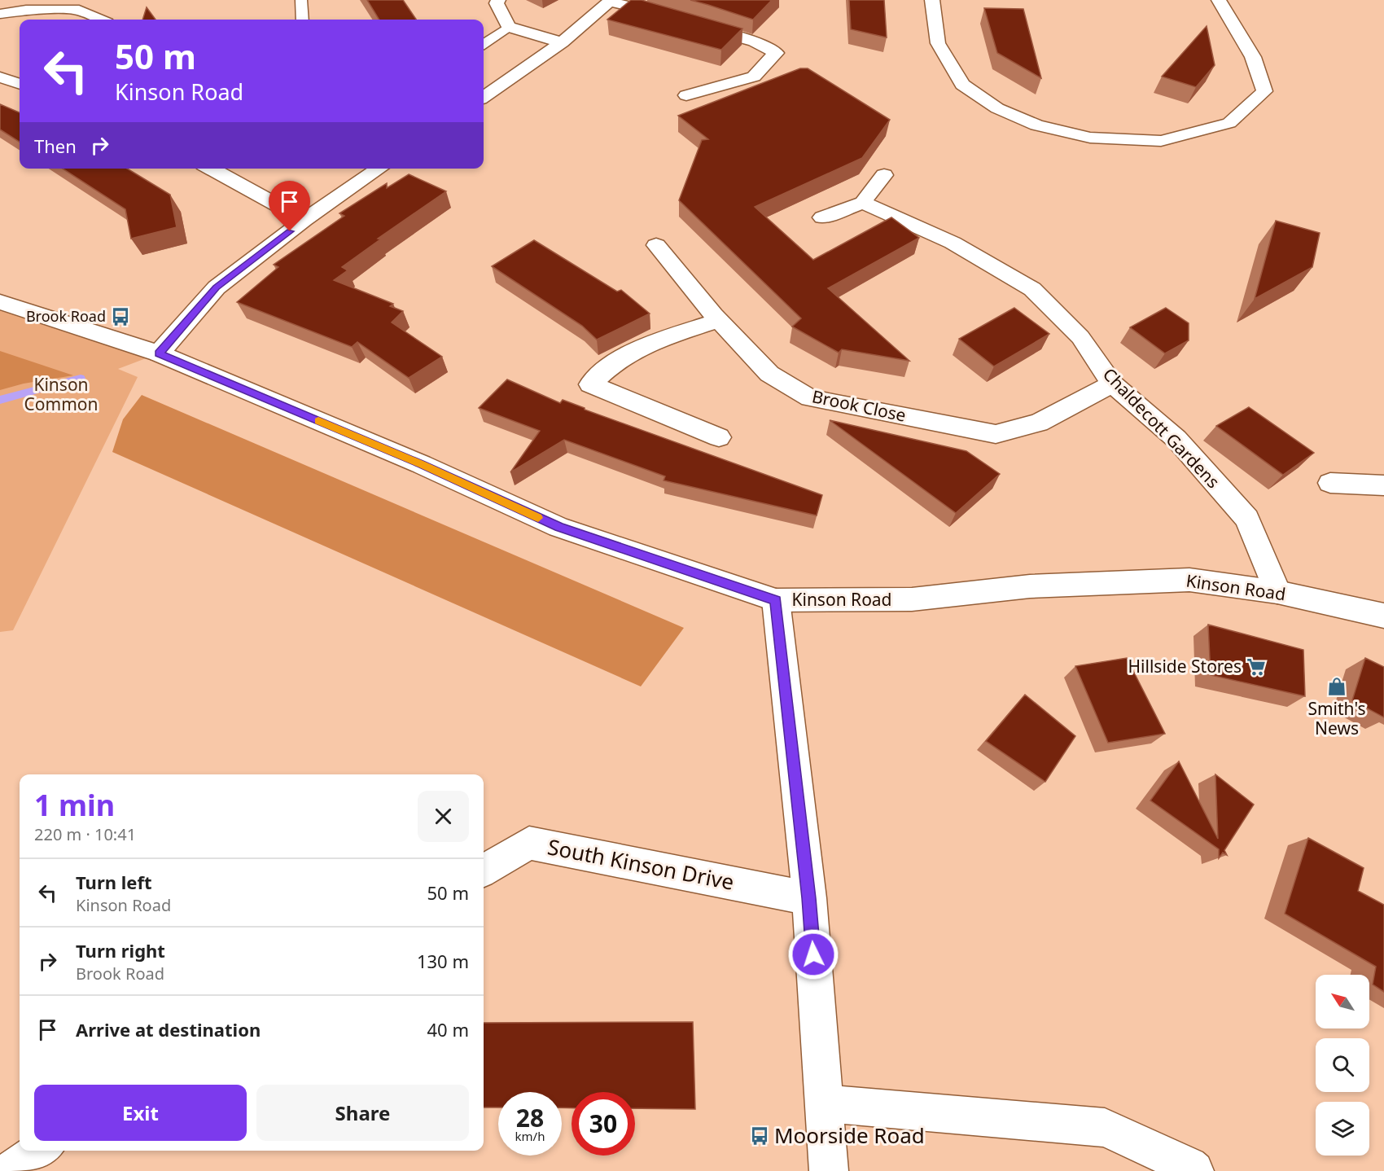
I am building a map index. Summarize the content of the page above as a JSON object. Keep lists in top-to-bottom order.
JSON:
{
  "streets": {
    "street": [
      "Brook Close",
      "Chaldecott Gardens",
      "Kinson Road",
      "South Kinson Drive"
    ]
  },
  "crossings": [
    ["Brook Close", "Chaldecott Gardens"],
    ["Chaldecott Gardens", "Kinson Road"]
  ],
  "parks": ["Kinson Common"],
  "places": {
    "bus stop": ["Brook Road", "Moorside Road"],
    "supermarket": ["Hillside Stores"],
    "shop": ["Smith's News"]
  },
  "north": "top left",
  "page": {
    "turn": ["50 m", "Kinson Road"],
    "then": "Then",
    "heading": ["1 min", "220 m · 10:41"],
    "list": [
      {
        "name": "Turn left",
        "note": "Kinson Road",
        "value": "50 m"
      },
      {
        "name": "Turn right",
        "note": "Brook Road",
        "value": "130 m"
      },
      {
        "name": "Arrive at destination",
        "value": "40 m"
      }
    ],
    "buttons": ["Exit", "Share"],
    "speed": "28 km/h",
    "limit": "30"
  }
}
